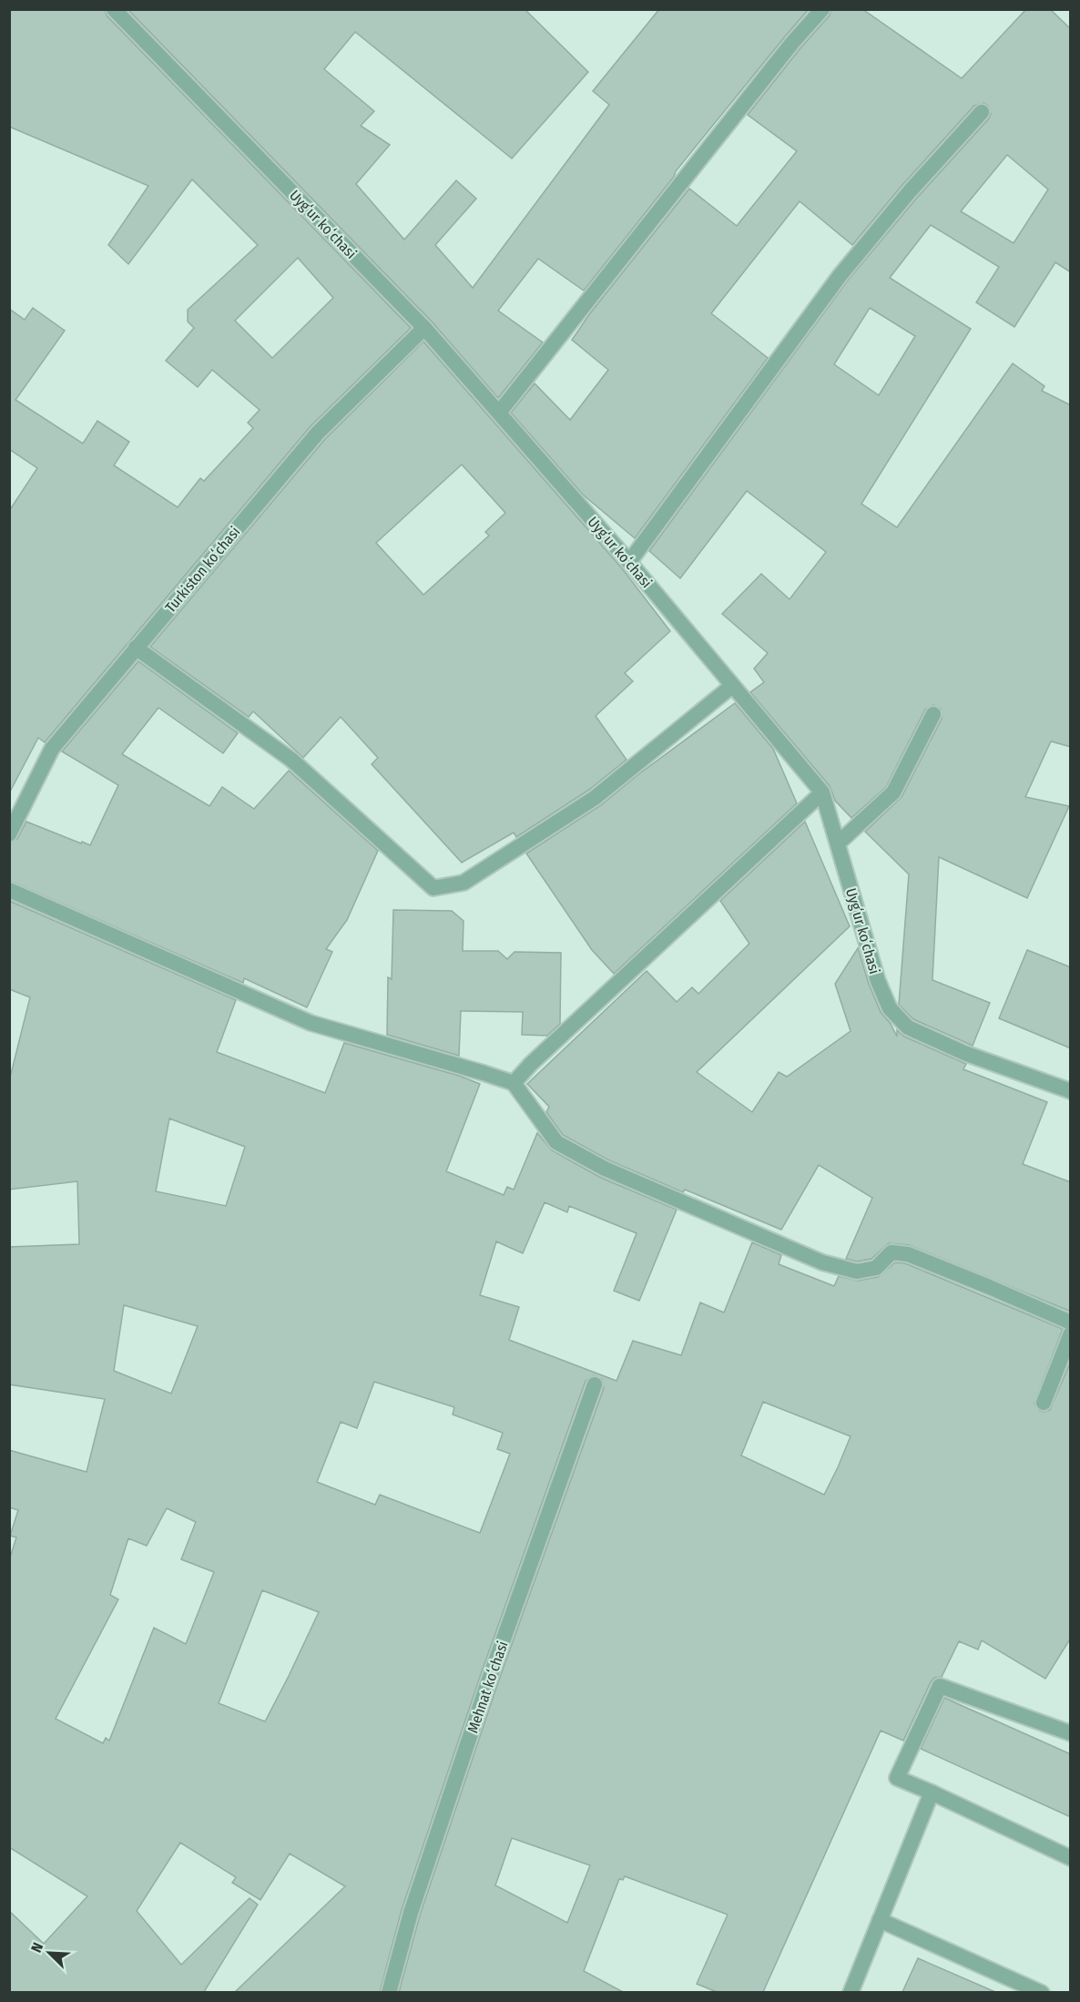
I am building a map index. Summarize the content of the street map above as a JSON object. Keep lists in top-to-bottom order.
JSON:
{
  "streets": {
    "street": ["Uygʻur koʻchasi", "Turkiston koʻchasi", "Mehnat koʻchasi"]
  },
  "crossings": [
    ["Uygʻur koʻchasi", "Turkiston koʻchasi"]
  ],
  "north": "top left"
}
